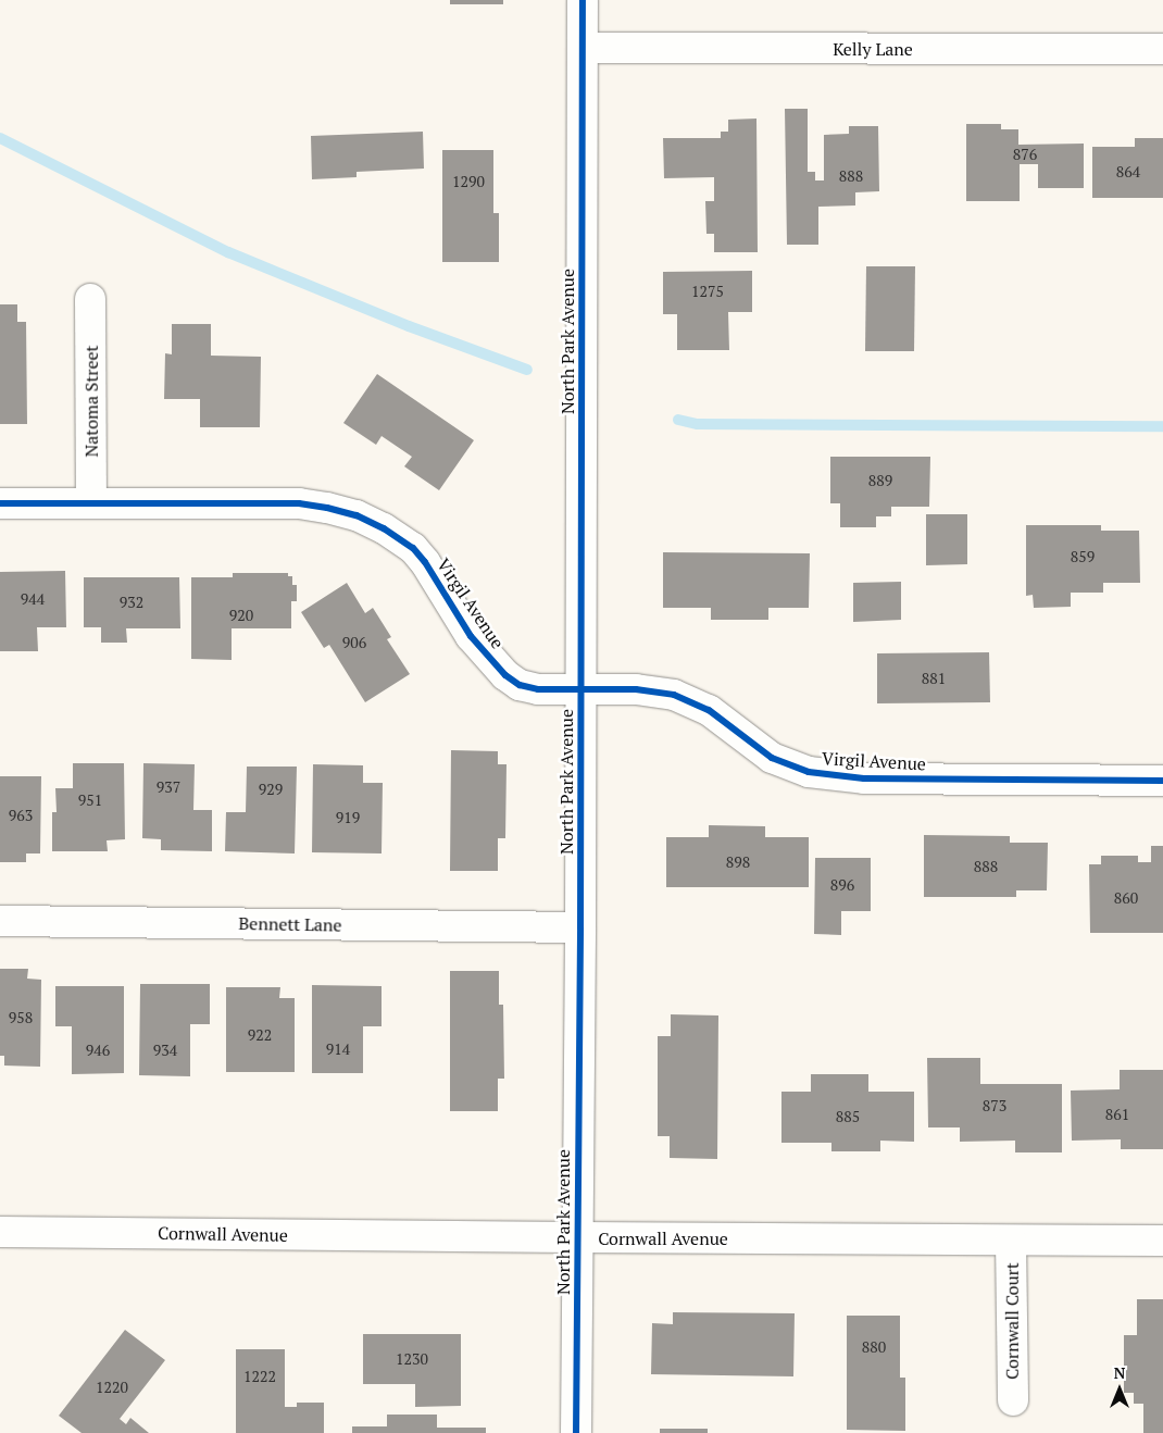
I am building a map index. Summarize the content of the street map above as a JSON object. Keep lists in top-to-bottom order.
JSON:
{
  "streets": {
    "street": [
      "Kelly Lane",
      "North Park Avenue",
      "Natoma Street",
      "Virgil Avenue",
      "Bennett Lane",
      "Cornwall Avenue",
      "Cornwall Court"
    ]
  },
  "crossings": [
    ["Kelly Lane", "North Park Avenue"],
    ["North Park Avenue", "Virgil Avenue"],
    ["North Park Avenue", "Bennett Lane"],
    ["North Park Avenue", "Cornwall Avenue"],
    ["Natoma Street", "Virgil Avenue"],
    ["Cornwall Avenue", "Cornwall Court"]
  ],
  "house_numbers": [
    "876",
    "864",
    "888",
    "1290",
    "1275",
    "889",
    "859",
    "944",
    "932",
    "920",
    "906",
    "881",
    "937",
    "929",
    "951",
    "963",
    "919",
    "898",
    "888",
    "896",
    "860",
    "958",
    "922",
    "914",
    "946",
    "934",
    "873",
    "861",
    "885",
    "880",
    "1230",
    "1222",
    "1220"
  ],
  "north": "top"
}
